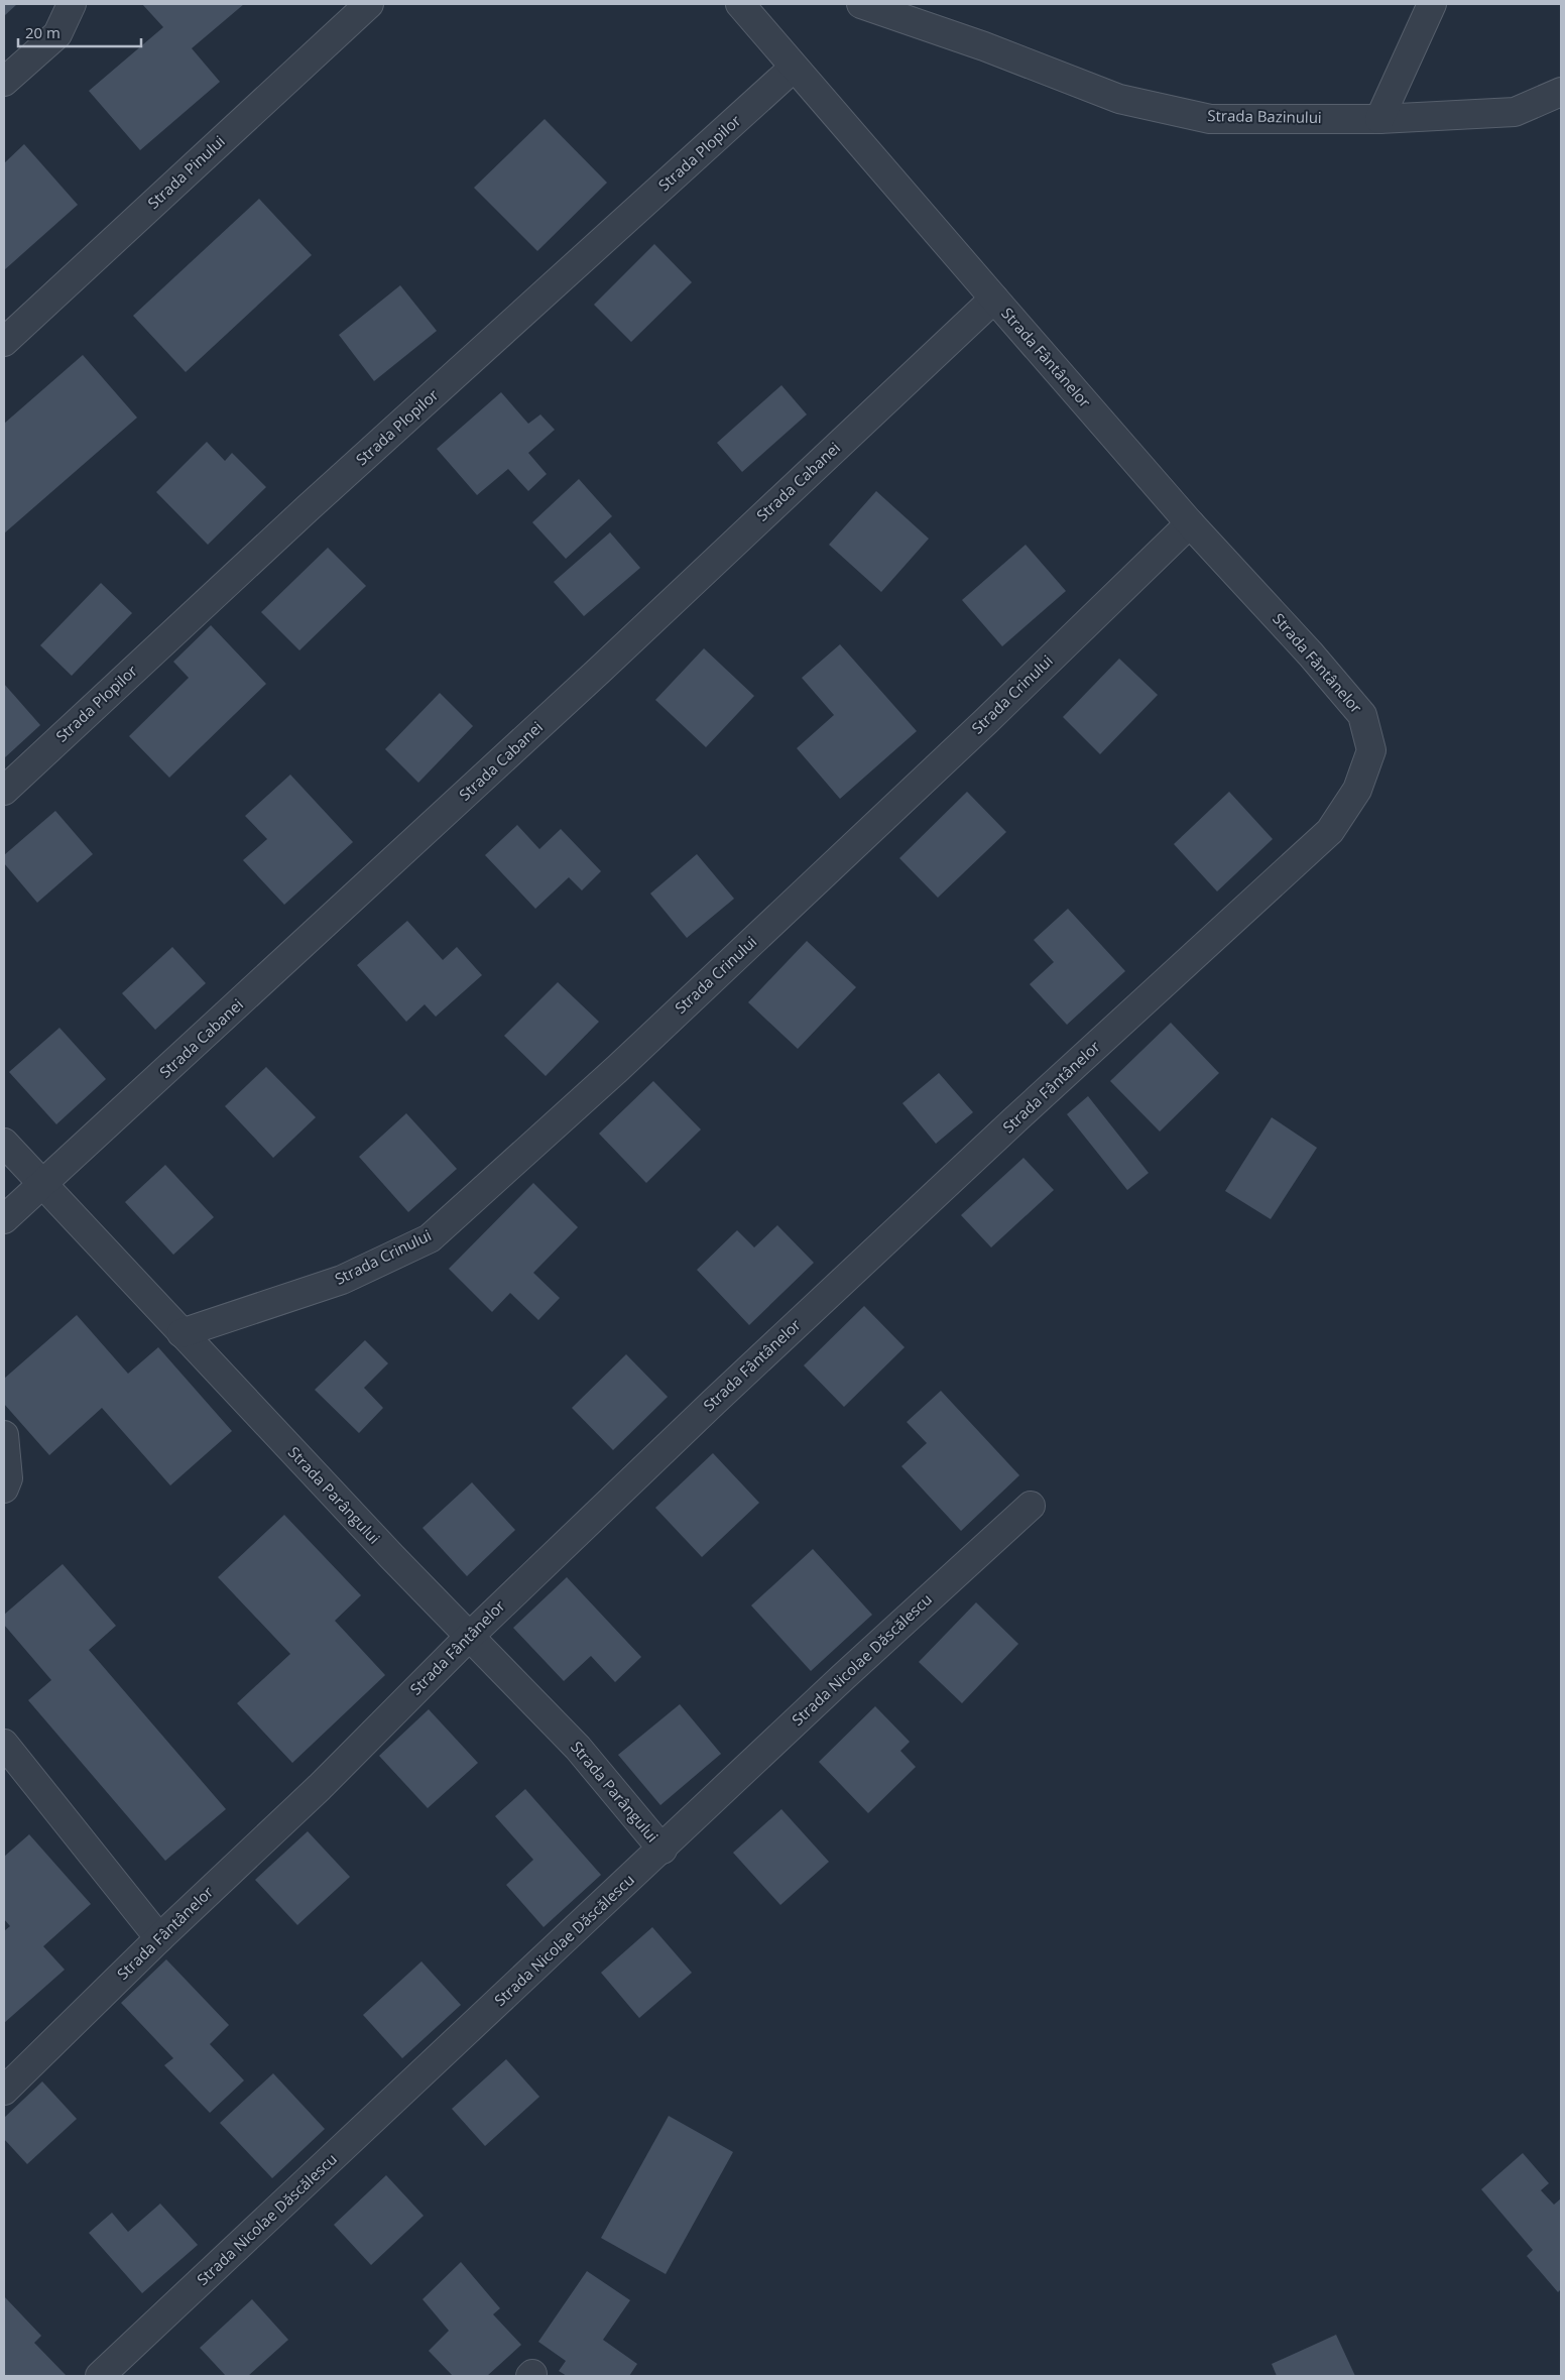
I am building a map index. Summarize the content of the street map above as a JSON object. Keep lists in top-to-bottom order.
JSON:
{
  "streets": {
    "street": [
      "Strada Bazinului",
      "Strada Plopilor",
      "Strada Pinului",
      "Strada Fântânelor",
      "Strada Cabanei",
      "Strada Crinului",
      "Strada Parângului",
      "Strada Nicolae Dăscălescu"
    ]
  },
  "crossings": [
    ["Strada Plopilor", "Strada Fântânelor"],
    ["Strada Fântânelor", "Strada Cabanei"],
    ["Strada Fântânelor", "Strada Crinului"],
    ["Strada Fântânelor", "Strada Parângului"],
    ["Strada Cabanei", "Strada Parângului"],
    ["Strada Crinului", "Strada Parângului"],
    ["Strada Parângului", "Strada Nicolae Dăscălescu"]
  ],
  "scale_bar": "20 m"
}
